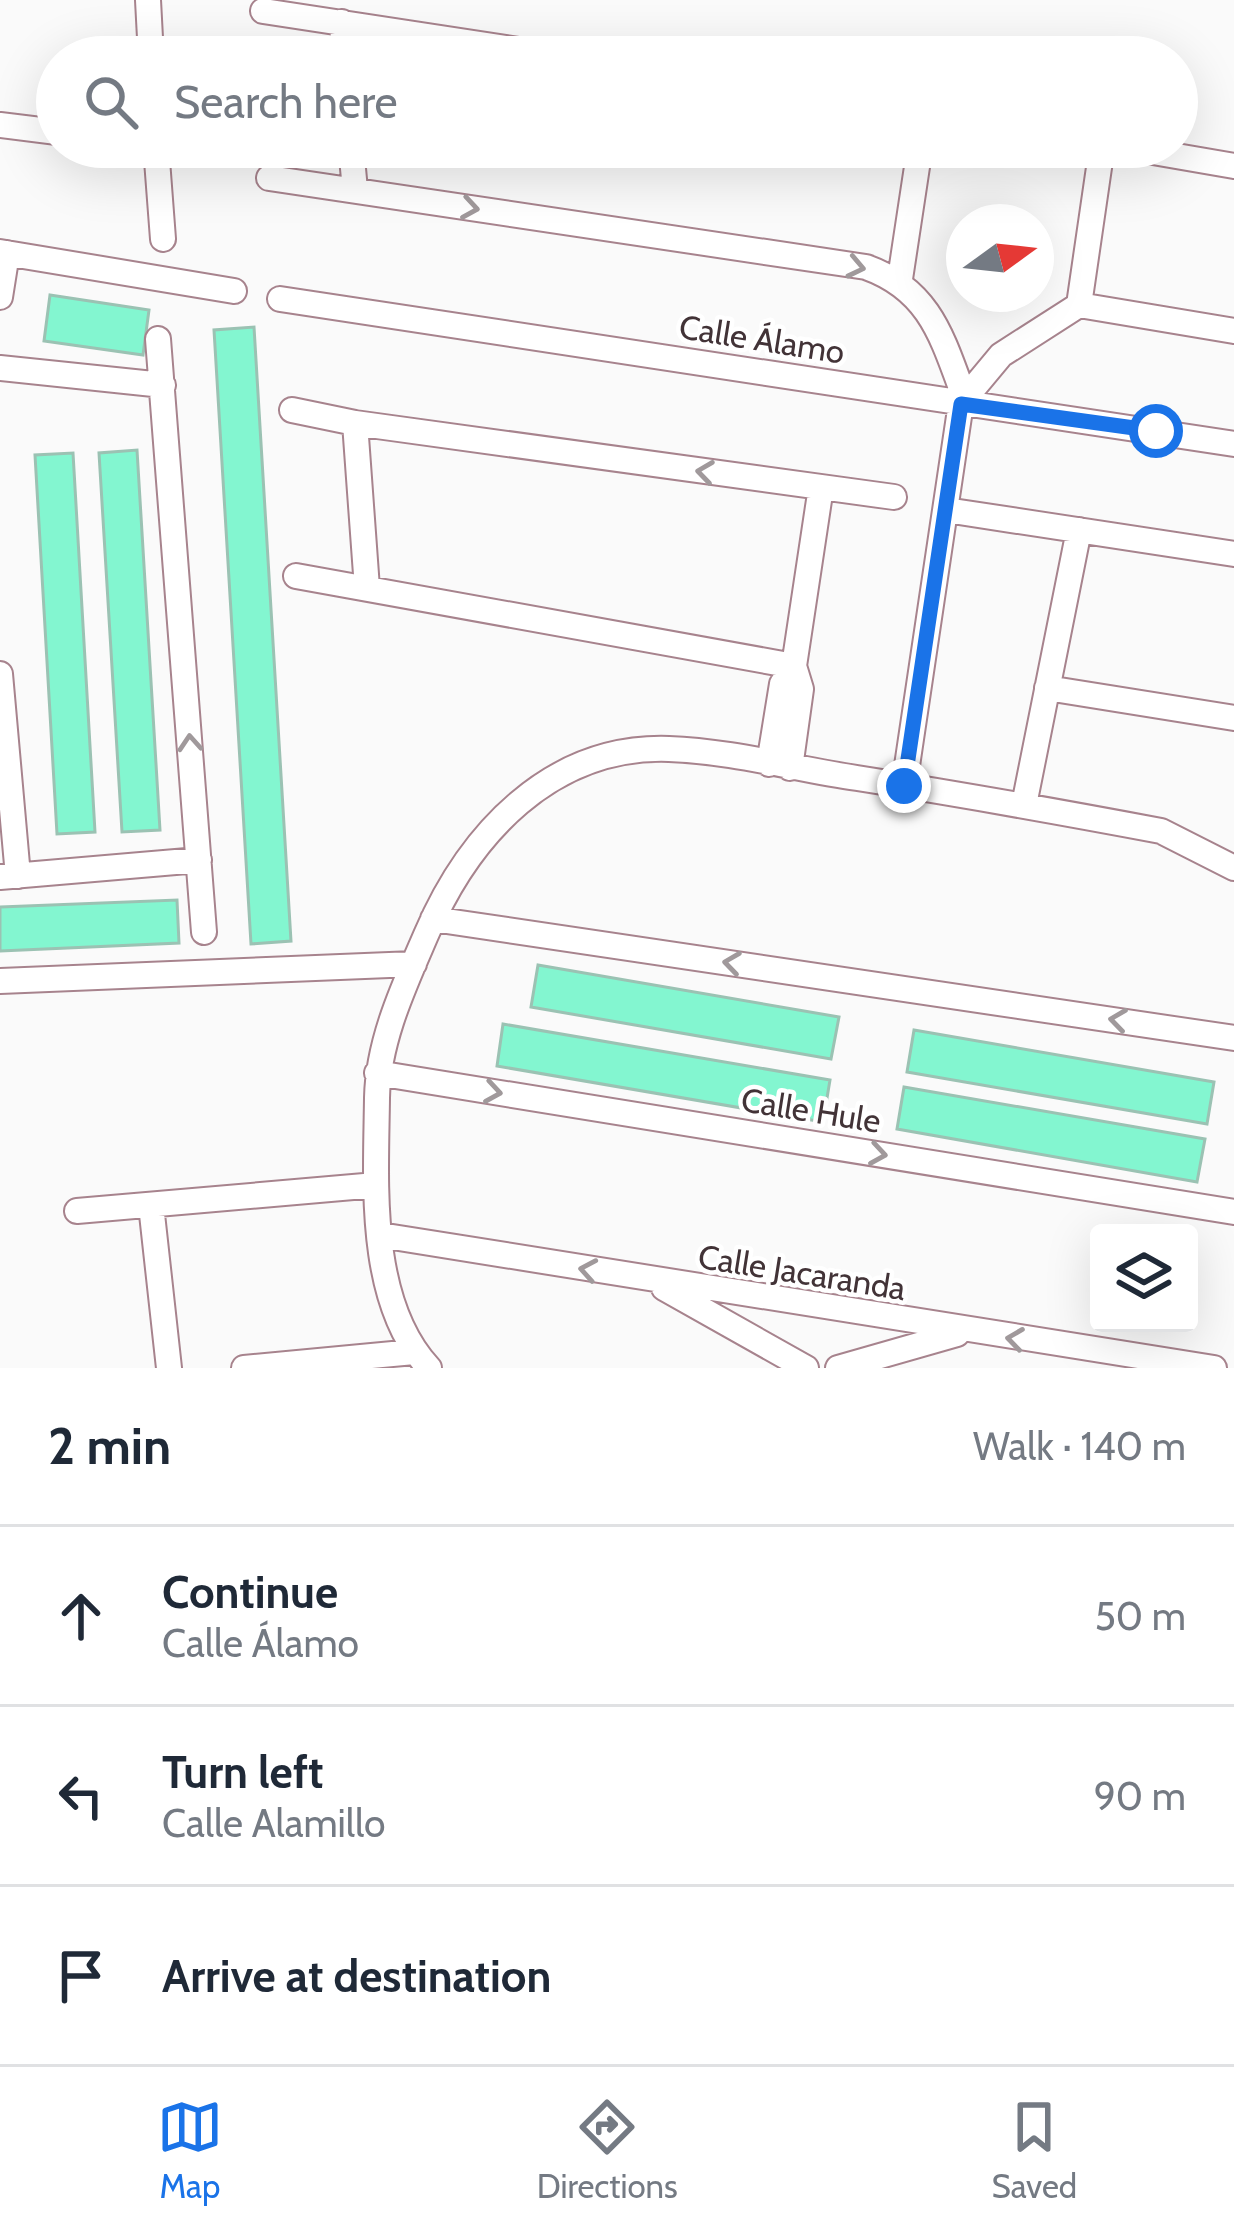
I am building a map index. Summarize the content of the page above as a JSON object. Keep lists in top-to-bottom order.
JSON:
{
  "streets": {
    "street": ["Calle Álamo", "Calle Hule", "Calle Jacaranda"]
  },
  "one_way": ["Calle Jacaranda"],
  "north": "right",
  "page": {
    "search": "Search here",
    "heading": ["2 min", "Walk · 140 m"],
    "list": [
      ["Continue", "Calle Álamo", "50 m"],
      ["Turn left", "Calle Alamillo", "90 m"],
      "Arrive at destination"
    ],
    "nav": ["Map", "Directions", "Saved"]
  }
}
